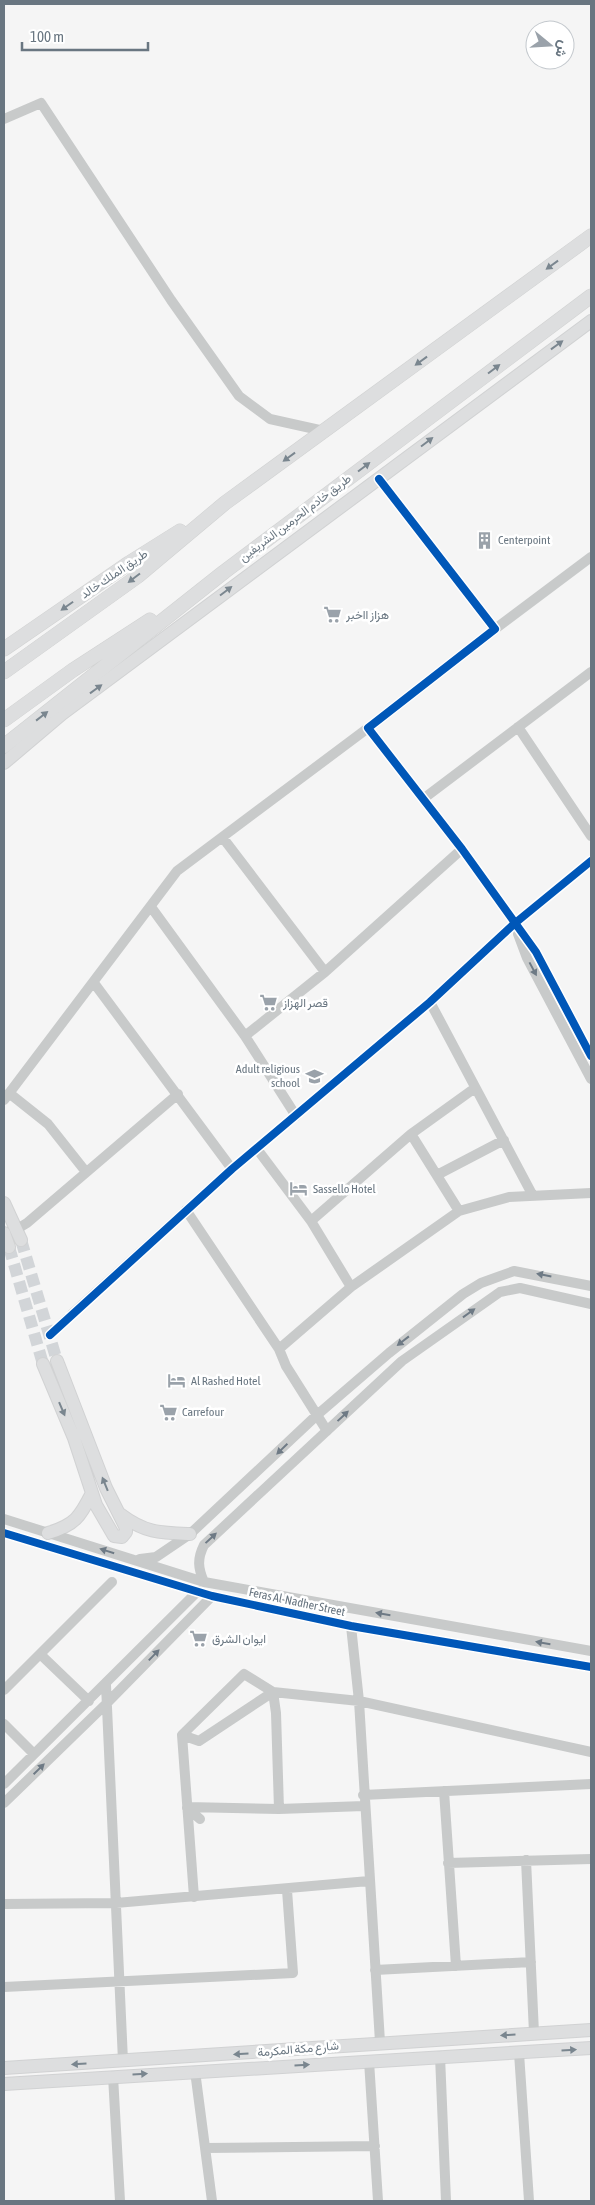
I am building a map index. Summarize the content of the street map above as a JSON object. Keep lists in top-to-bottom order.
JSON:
{
  "streets": {
    "highway": ["طريق خادم الحرمين الشريفين", "طريق الملك خالد"],
    "main road": ["شارع مكة المكرمة"],
    "street": ["Feras Al-Nadher Street"]
  },
  "places": {
    "building": ["Centerpoint"],
    "supermarket": [
      "هزاز ااخبر",
      "قصر الهزاز",
      "Carrefour",
      "ايوان الشرق"
    ],
    "school or university": ["Adult religious school"],
    "hotel": ["Sassello Hotel", "Al Rashed Hotel"]
  },
  "scale_bar": "100 m",
  "north": "right"
}
